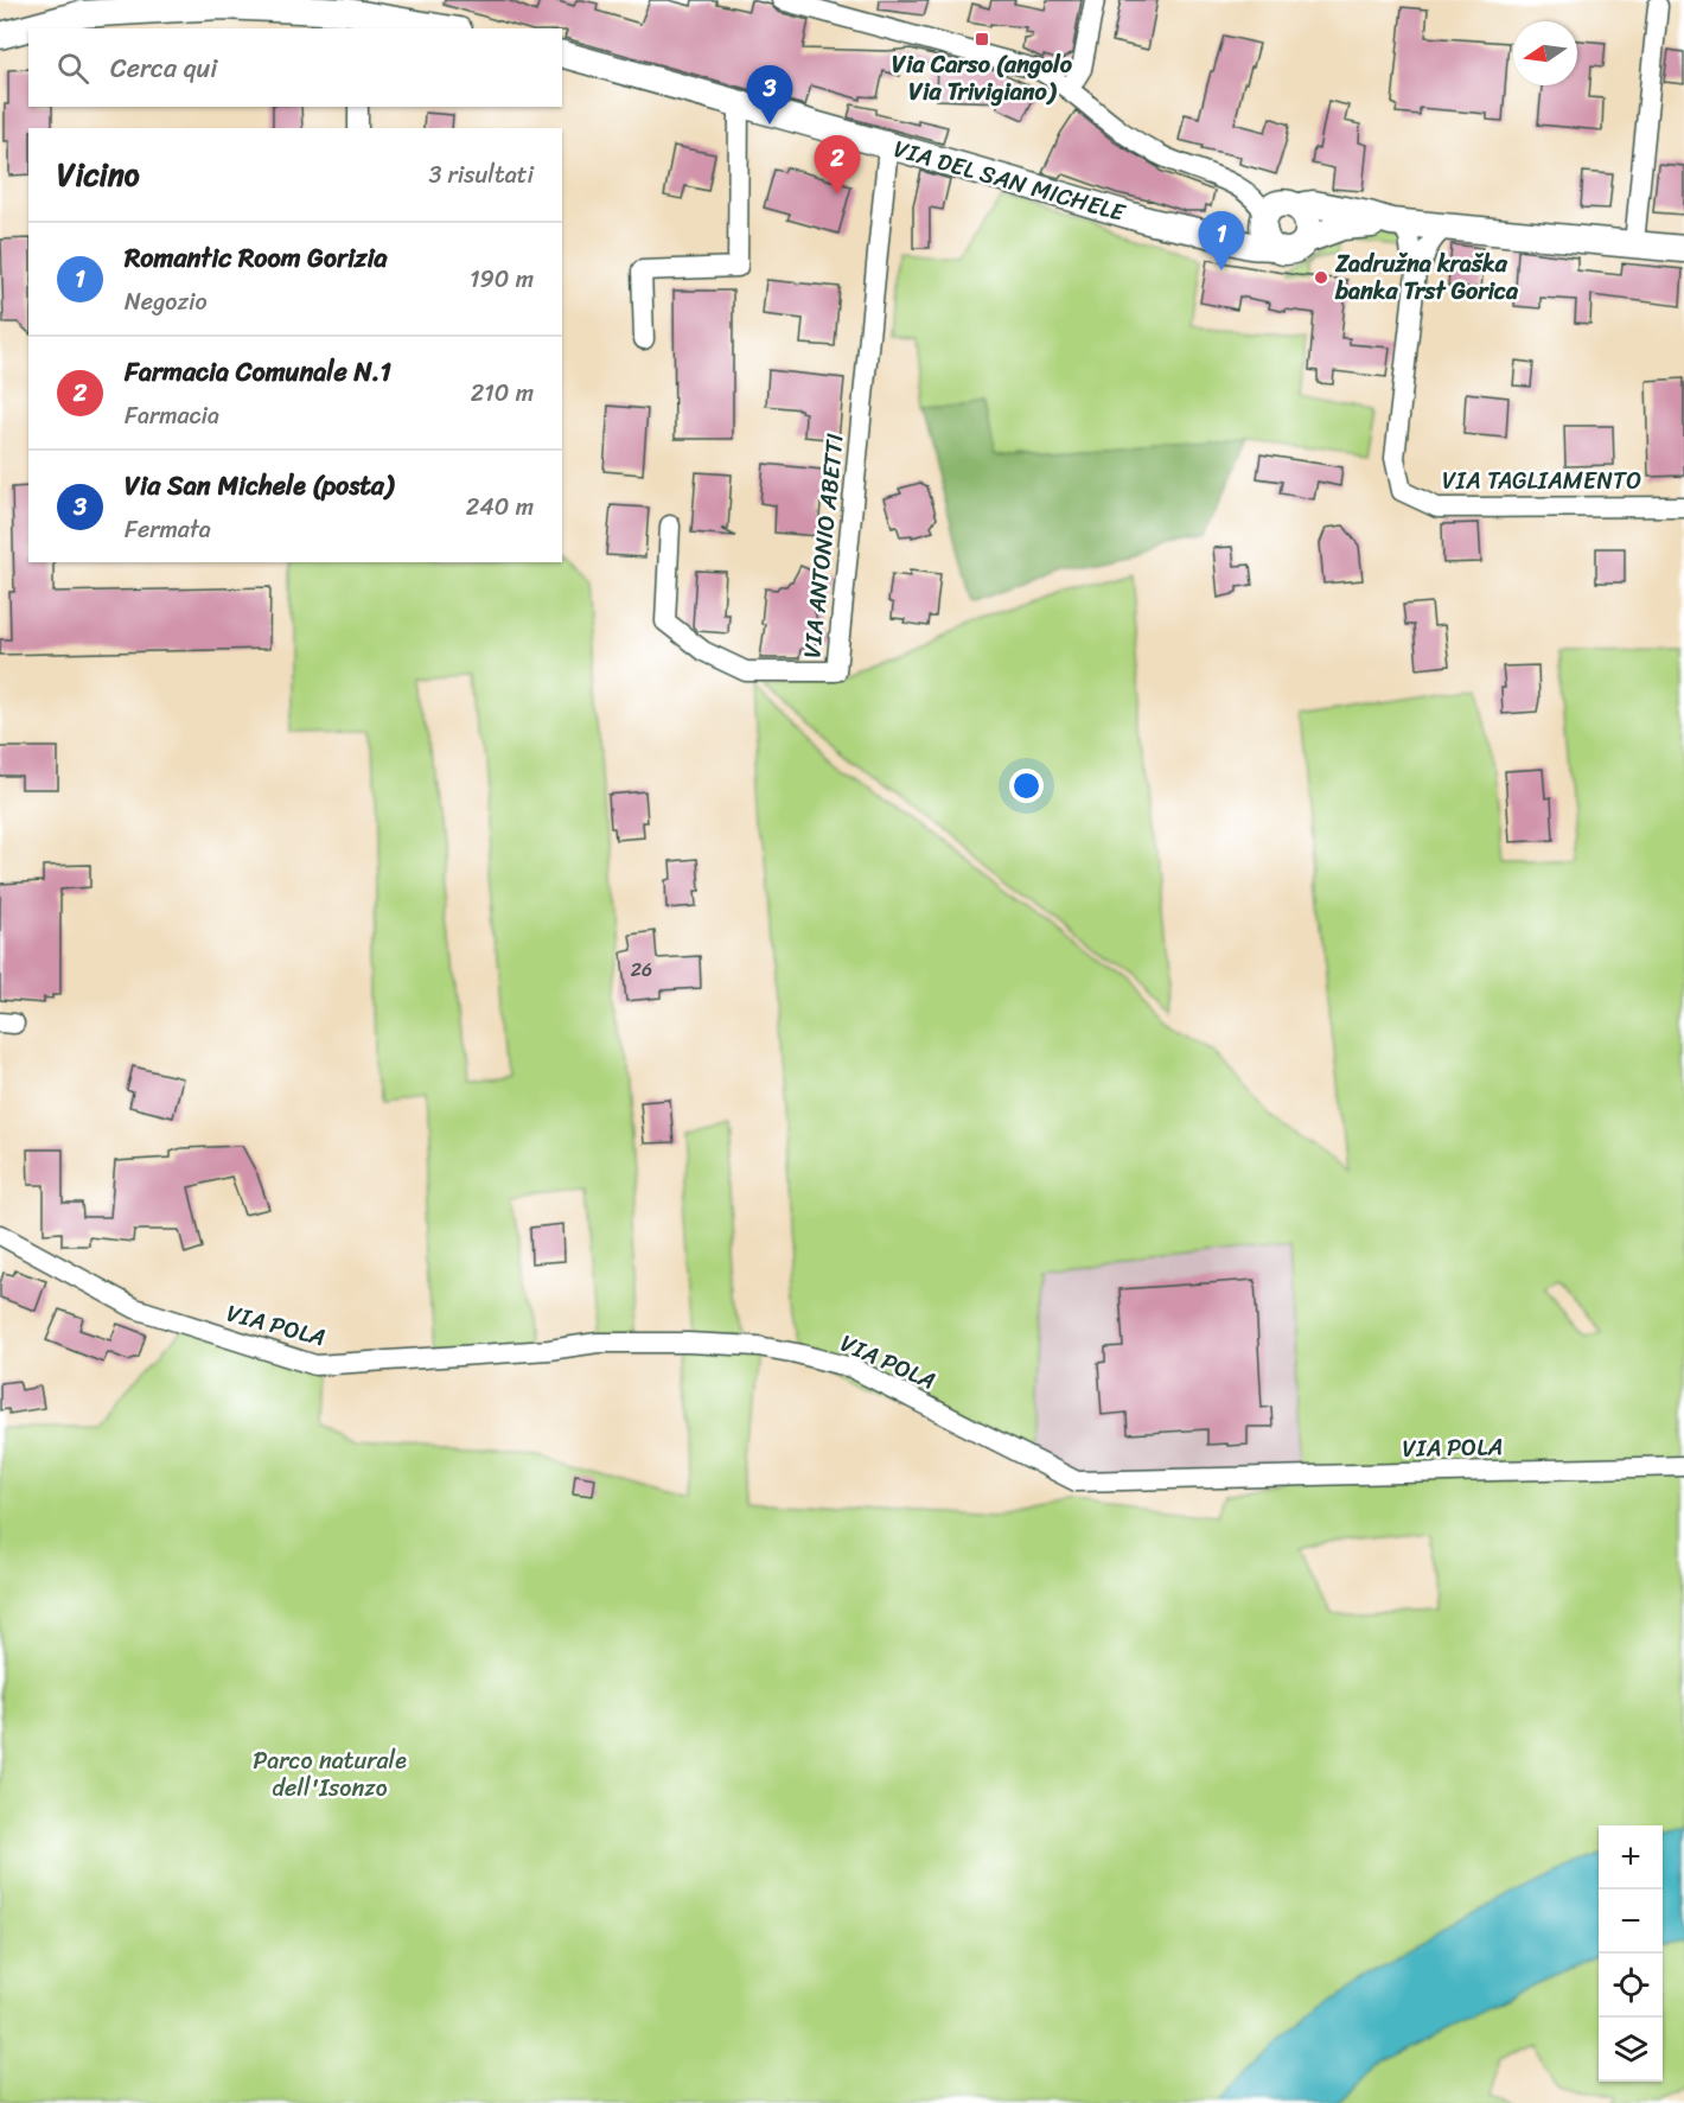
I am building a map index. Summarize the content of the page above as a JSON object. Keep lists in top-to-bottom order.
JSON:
{
  "streets": {
    "main road": ["VIA DEL SAN MICHELE"],
    "street": ["VIA TAGLIAMENTO", "VIA ANTONIO ABETTI", "VIA POLA"]
  },
  "crossings": [
    ["VIA DEL SAN MICHELE", "VIA ANTONIO ABETTI"]
  ],
  "parks": ["Parco naturale dell'Isonzo"],
  "places": {
    "transit": ["Via Carso (angolo Via Trivigiano)"],
    "other": ["Zadružna kraška banka Trst Gorica"]
  },
  "house_numbers": ["26"],
  "north": "left",
  "page": {
    "search": "Cerca qui",
    "pins": ["3", "2", "1"],
    "heading": ["Vicino", "3 risultati"],
    "list": [
      {
        "mark": "1",
        "name": "Romantic Room Gorizia",
        "note": "Negozio",
        "value": "190 m"
      },
      {
        "mark": "2",
        "name": "Farmacia Comunale N.1",
        "note": "Farmacia",
        "value": "210 m"
      },
      {
        "mark": "3",
        "name": "Via San Michele (posta)",
        "note": "Fermata",
        "value": "240 m"
      }
    ],
    "map_buttons": ["+", "−"]
  }
}
